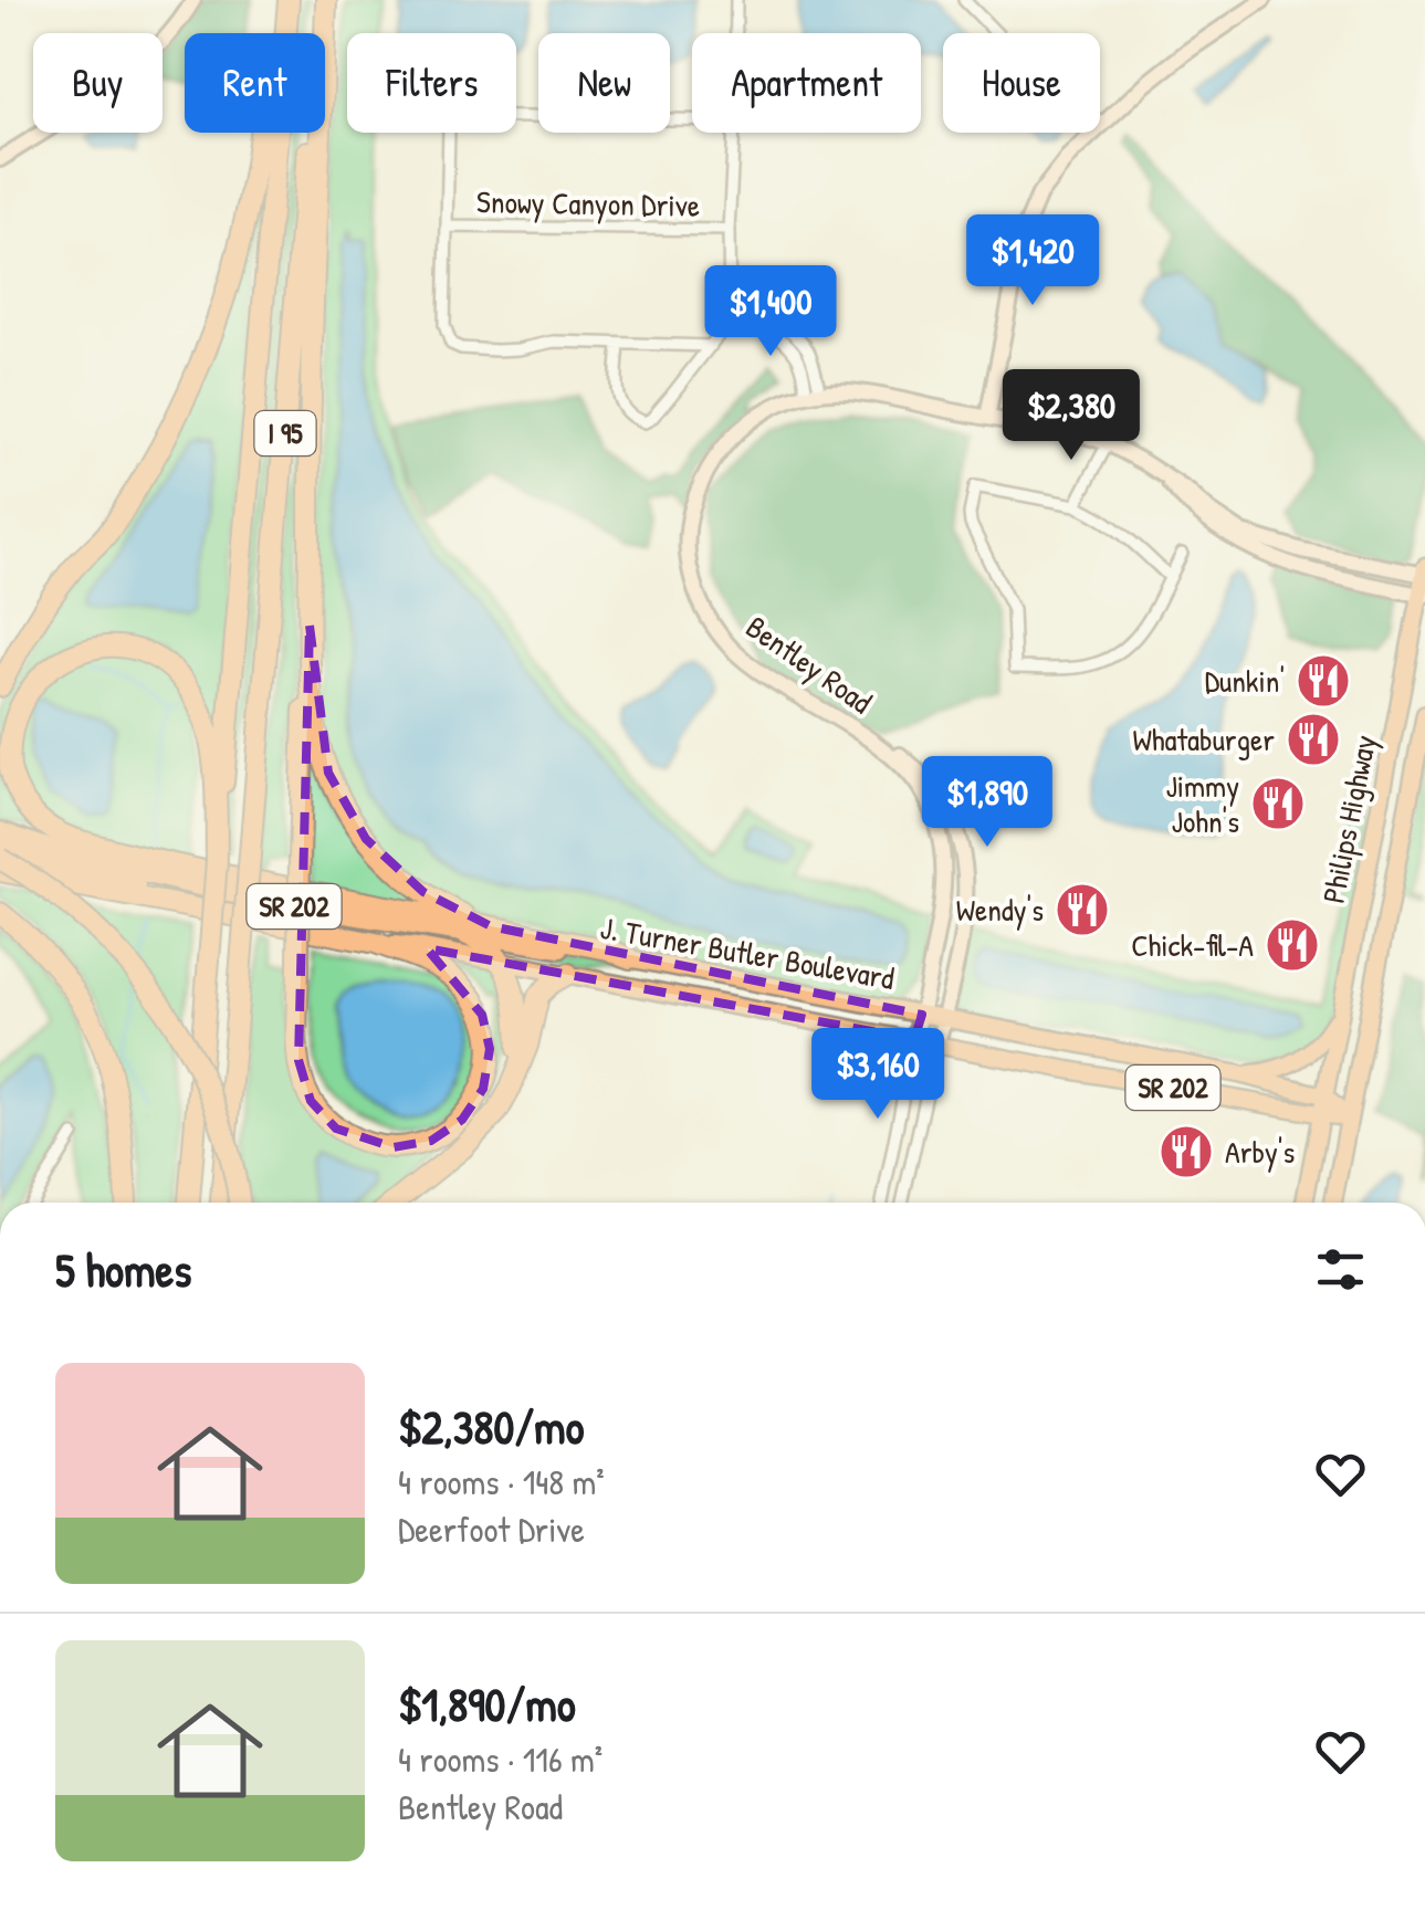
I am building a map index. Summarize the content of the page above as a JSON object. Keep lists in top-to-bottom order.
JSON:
{
  "streets": {
    "highway": ["I 95", "SR 202", "J. Turner Butler Boulevard"],
    "main road": ["Philips Highway"],
    "street": ["Snowy Canyon Drive", "Bentley Road"]
  },
  "crossings": [
    ["Bentley Road", "Philips Highway"],
    ["Bentley Road", "J. Turner Butler Boulevard"],
    ["Philips Highway", "J. Turner Butler Boulevard"],
    ["SR 202", "J. Turner Butler Boulevard"]
  ],
  "places": {
    "restaurant": [
      "Dunkin'",
      "Whataburger",
      "Jimmy John's",
      "Wendy's",
      "Chick-fil-A",
      "Arby's"
    ]
  },
  "page": {
    "chip": [
      "Buy",
      "Rent",
      "Filters",
      "New",
      "Apartment",
      "House"
    ],
    "price": [
      "$1,420",
      "$1,400",
      "$2,380",
      "$1,890",
      "$3,160"
    ],
    "heading": "5 homes",
    "list": [
      {
        "name": "$2,380/mo",
        "note": "4 rooms · 148 m² · Deerfoot Drive"
      },
      {
        "name": "$1,890/mo",
        "note": "4 rooms · 116 m² · Bentley Road"
      }
    ]
  }
}
